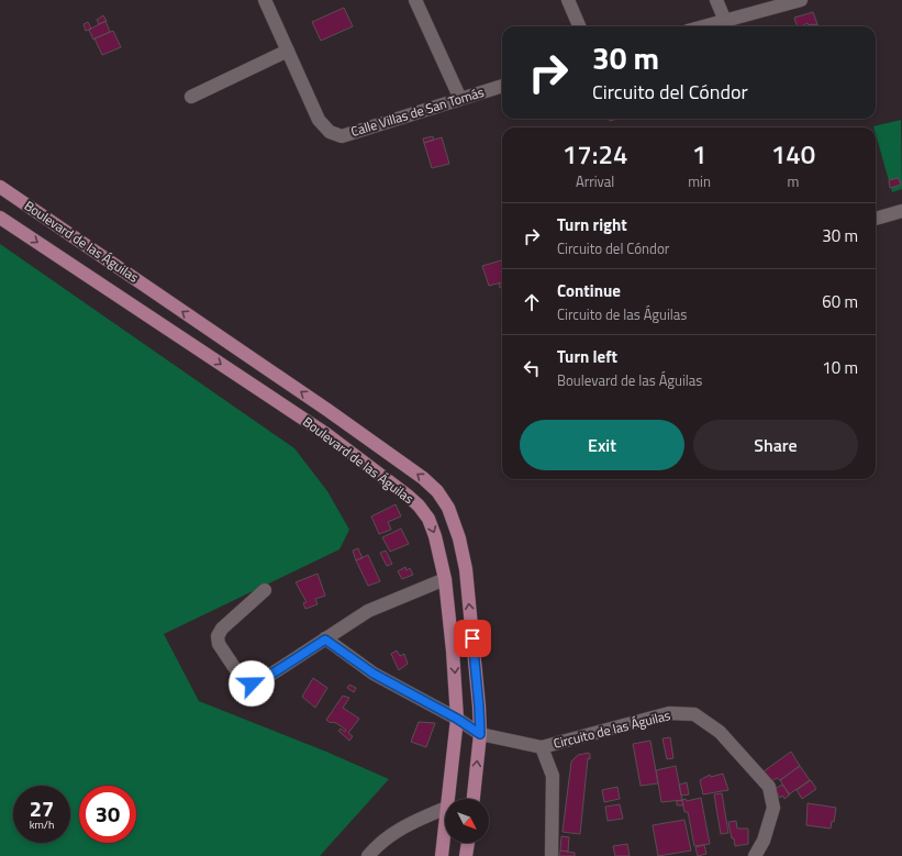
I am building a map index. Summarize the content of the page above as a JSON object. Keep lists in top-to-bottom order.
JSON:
{
  "streets": {
    "main road": ["Boulevard de las Águilas"],
    "street": ["Calle Villas de San Tomás", "Circuito de las Águilas"]
  },
  "crossings": [
    ["Boulevard de las Águilas", "Circuito de las Águilas"]
  ],
  "north": "bottom right",
  "page": {
    "turn": ["30 m", "Circuito del Cóndor"],
    "eta": [
      "17:24",
      "Arrival",
      "1",
      "min",
      "140",
      "m"
    ],
    "list": [
      {
        "name": "Turn right",
        "note": "Circuito del Cóndor",
        "value": "30 m"
      },
      {
        "name": "Continue",
        "note": "Circuito de las Águilas",
        "value": "60 m"
      },
      {
        "name": "Turn left",
        "note": "Boulevard de las Águilas",
        "value": "10 m"
      }
    ],
    "buttons": ["Exit", "Share"],
    "speed": "27 km/h",
    "limit": "30"
  }
}
